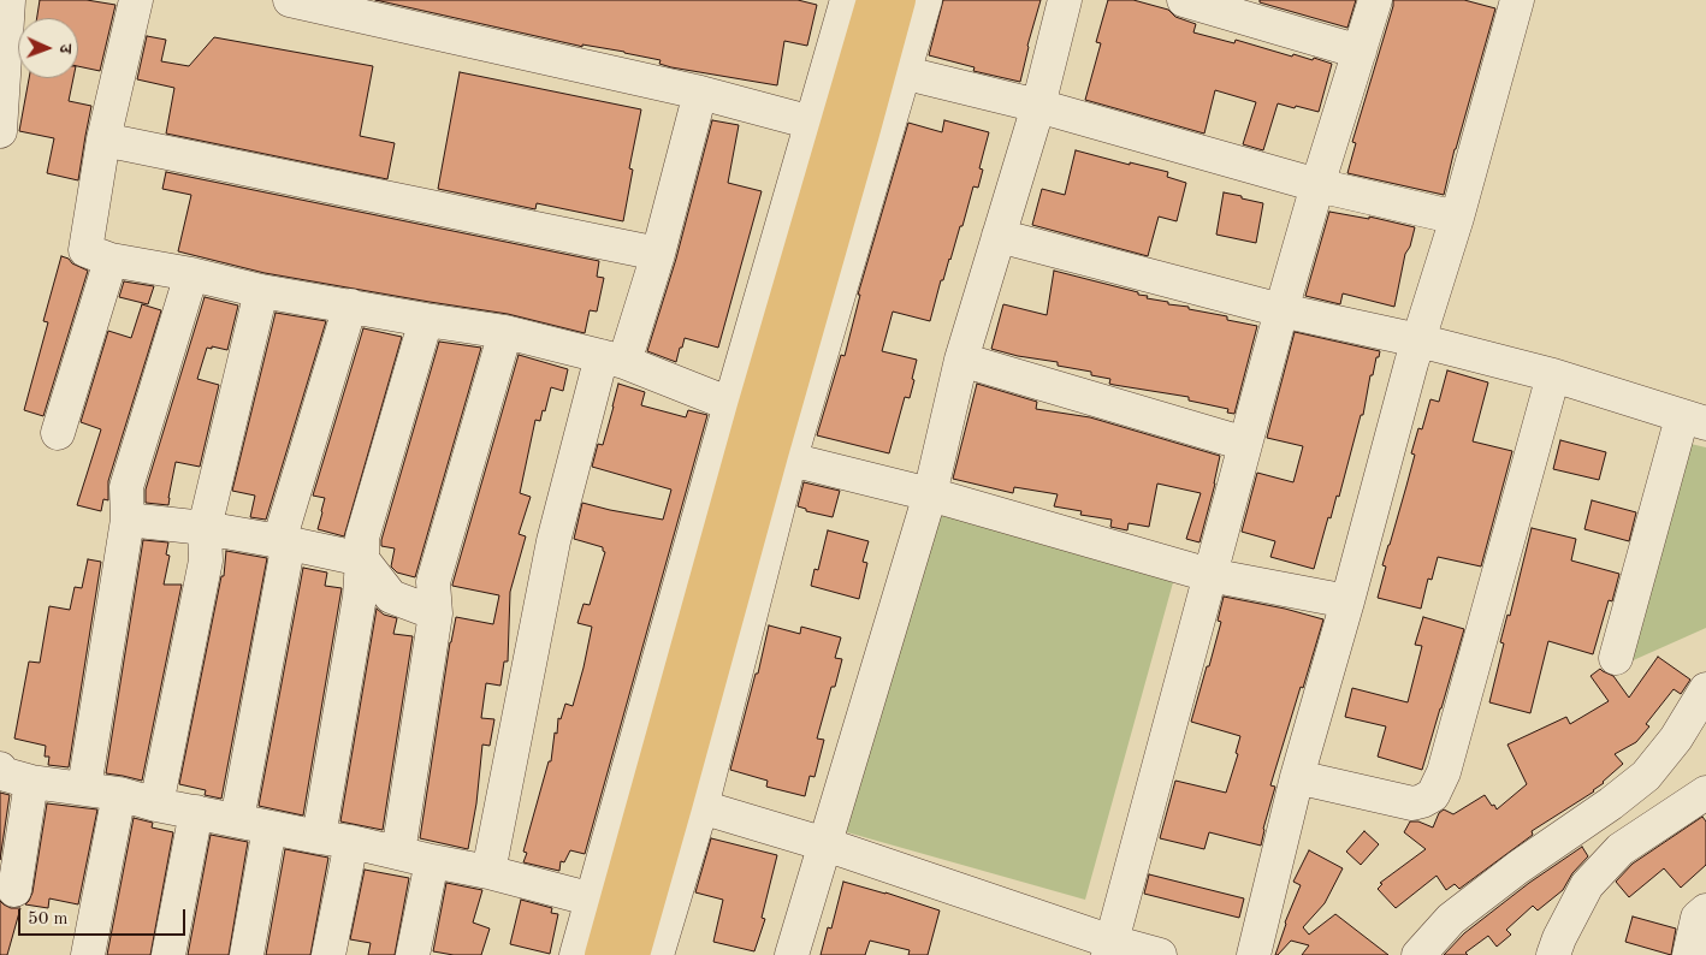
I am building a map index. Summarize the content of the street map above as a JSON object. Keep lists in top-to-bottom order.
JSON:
{
  "scale_bar": "50 m",
  "north": "right"
}
